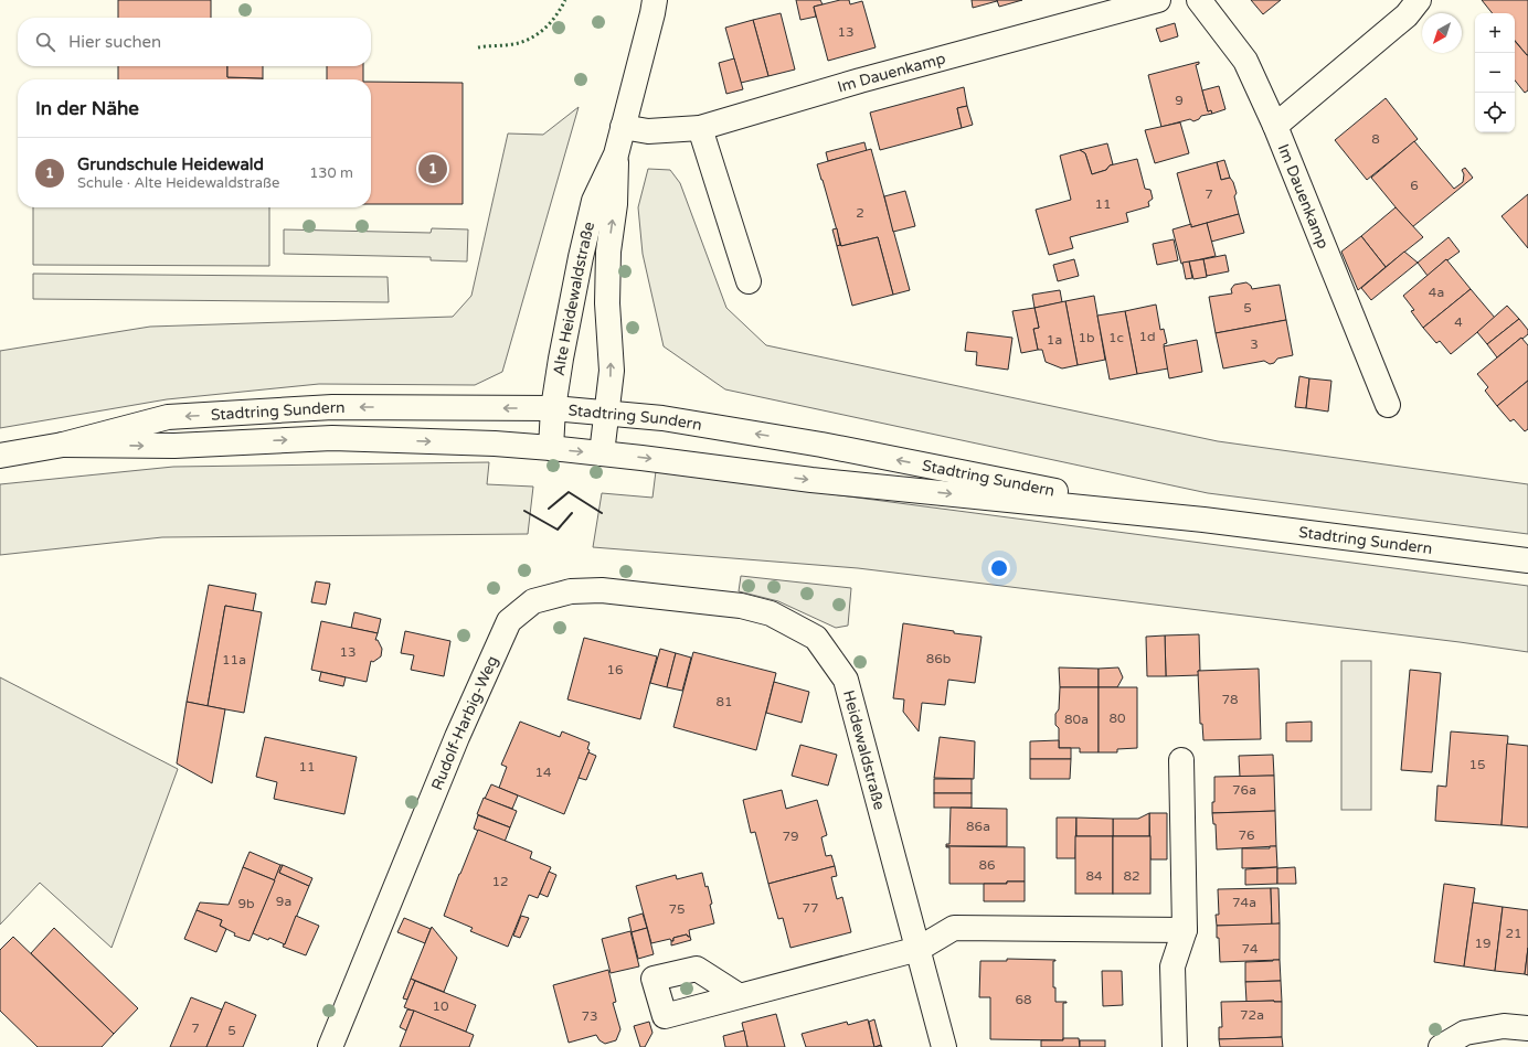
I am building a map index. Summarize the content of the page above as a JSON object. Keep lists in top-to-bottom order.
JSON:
{
  "streets": {
    "street": [
      "Im Dauenkamp",
      "Alte Heidewaldstraße",
      "Stadtring Sundern",
      "Rudolf-Harbig-Weg",
      "Heidewaldstraße"
    ]
  },
  "crossings": [
    ["Im Dauenkamp", "Alte Heidewaldstraße"],
    ["Alte Heidewaldstraße", "Stadtring Sundern"],
    ["Rudolf-Harbig-Weg", "Heidewaldstraße"]
  ],
  "house_numbers": [
    "13",
    "9",
    "8",
    "6",
    "7",
    "11",
    "2",
    "4a",
    "5",
    "4",
    "1d",
    "1b",
    "1c",
    "1a",
    "3",
    "13",
    "86b",
    "11a",
    "16",
    "78",
    "81",
    "80",
    "80a",
    "15",
    "11",
    "14",
    "76a",
    "86a",
    "76",
    "79",
    "86",
    "84",
    "82",
    "12",
    "9a",
    "74a",
    "9b",
    "77",
    "75",
    "21",
    "19",
    "74",
    "68",
    "10",
    "72a",
    "73",
    "7",
    "5"
  ],
  "north": "bottom left",
  "page": {
    "map_buttons": ["+", "−"],
    "search": "Hier suchen",
    "heading": "In der Nähe",
    "list": [
      {
        "mark": "1",
        "name": "Grundschule Heidewald",
        "note": "Schule · Alte Heidewaldstraße",
        "value": "130 m"
      }
    ],
    "pins": "1"
  }
}
